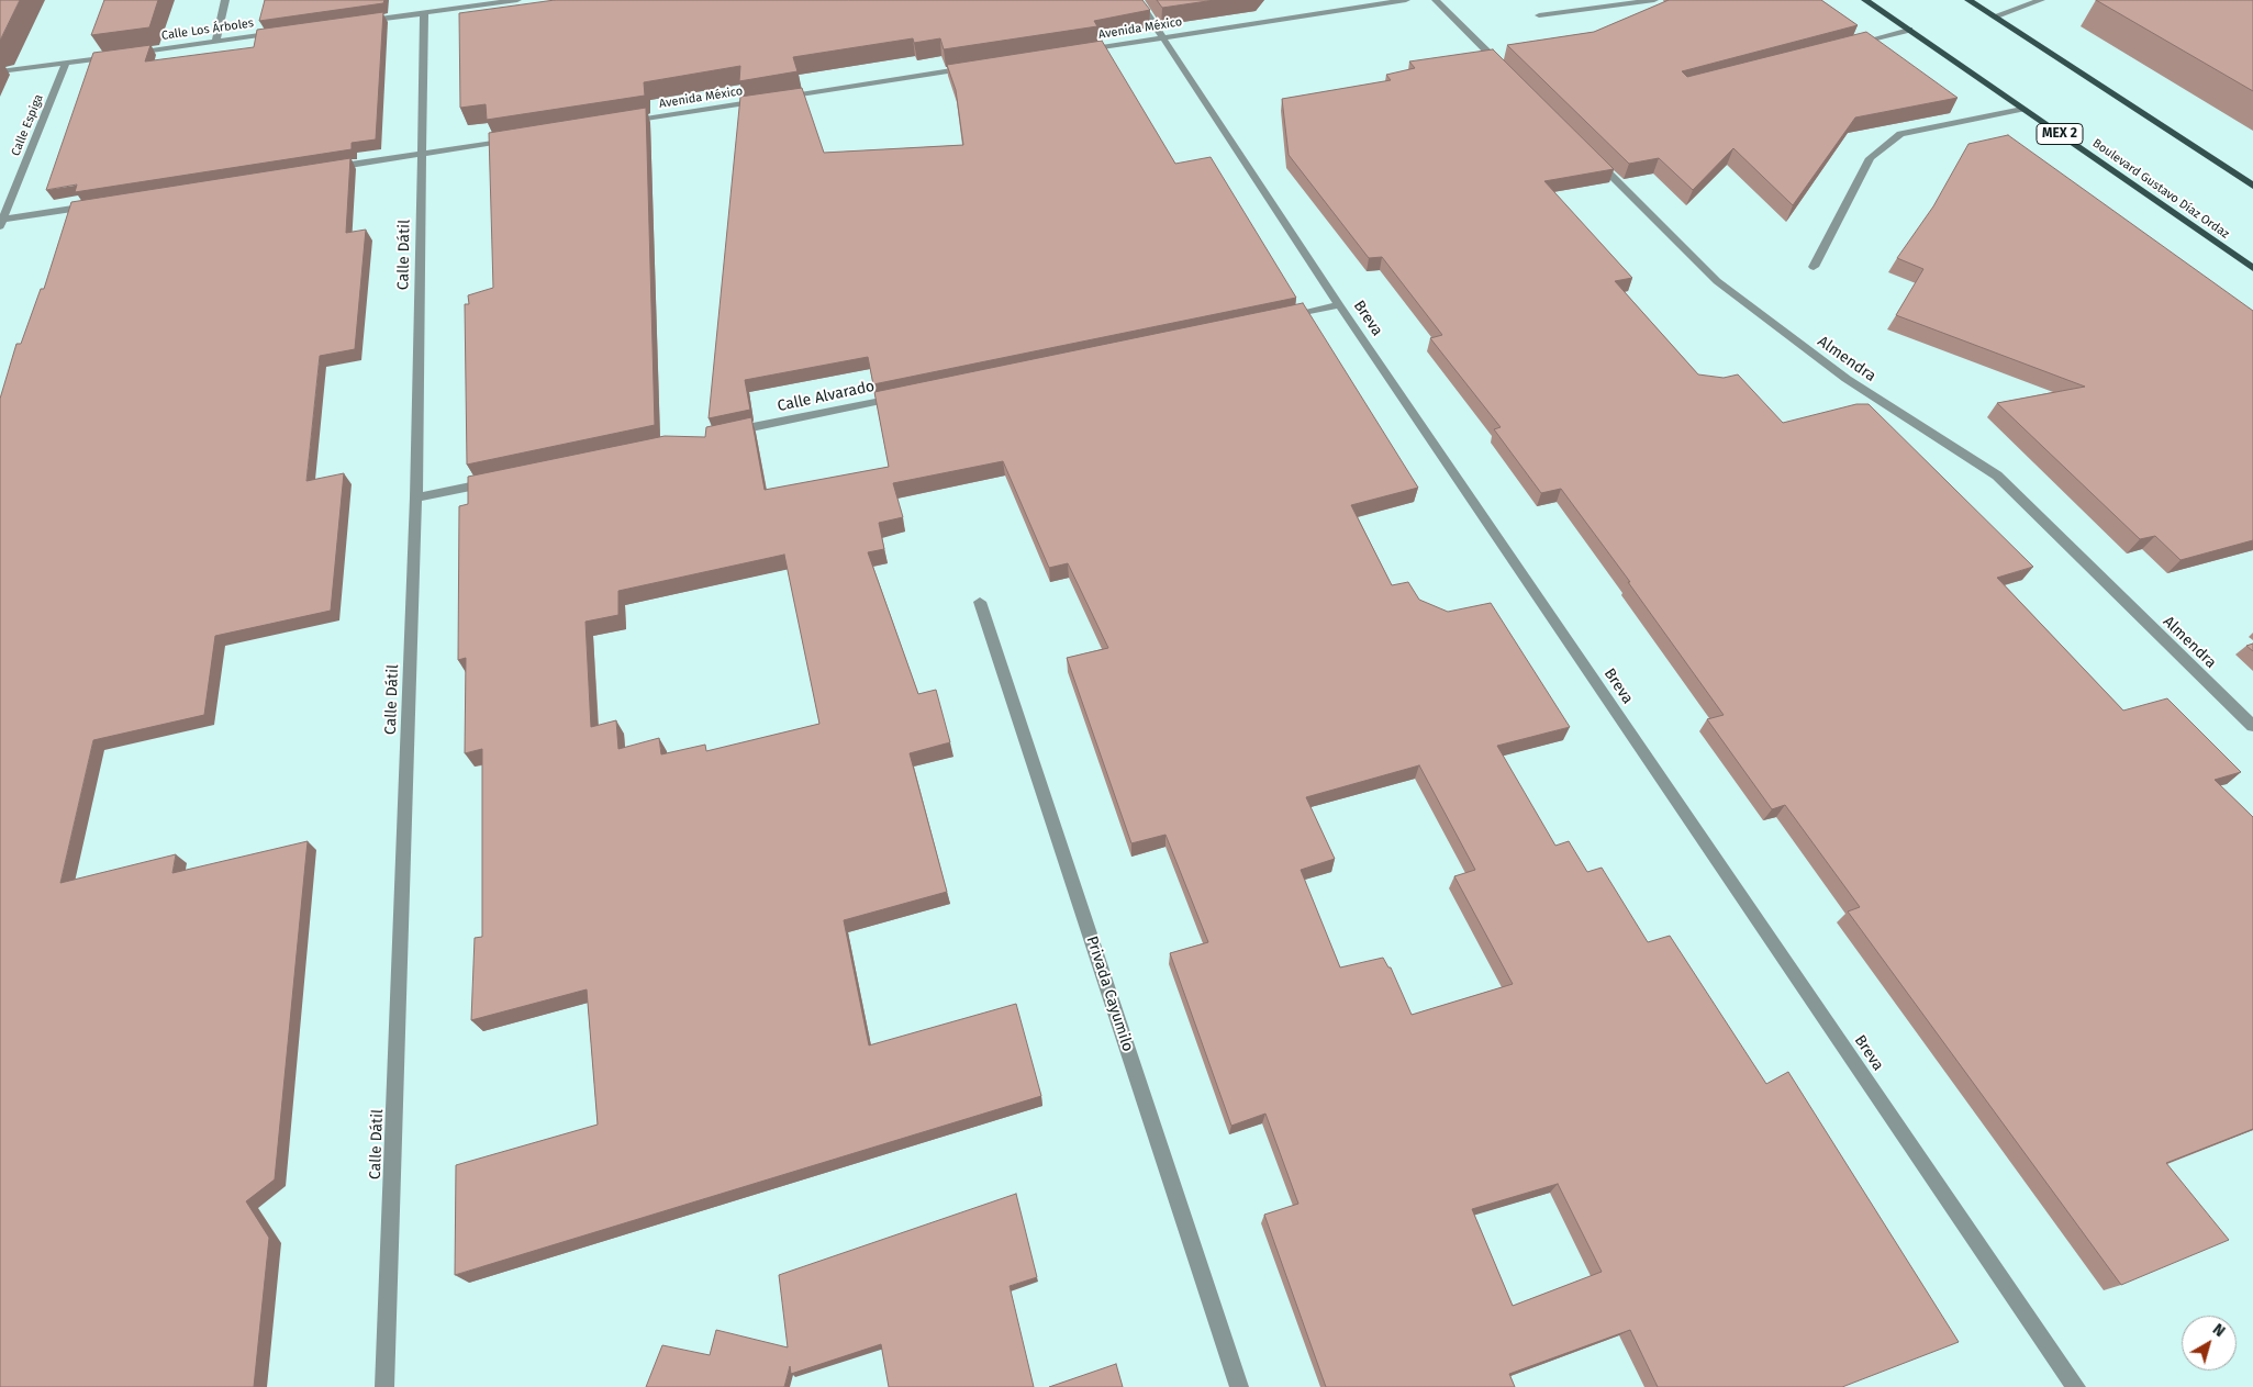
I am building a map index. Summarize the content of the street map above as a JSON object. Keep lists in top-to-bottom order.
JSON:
{
  "streets": {
    "main road": ["MEX 2", "Boulevard Gustavo Díaz Ordaz"],
    "street": [
      "Avenida México",
      "Calle Los Árboles",
      "Calle Espiga",
      "Calle Dátil",
      "Breva",
      "Almendra",
      "Calle Alvarado",
      "Privada Cayumilo"
    ]
  },
  "crossings": [
    ["Avenida México", "Breva"]
  ],
  "north": "top right"
}
